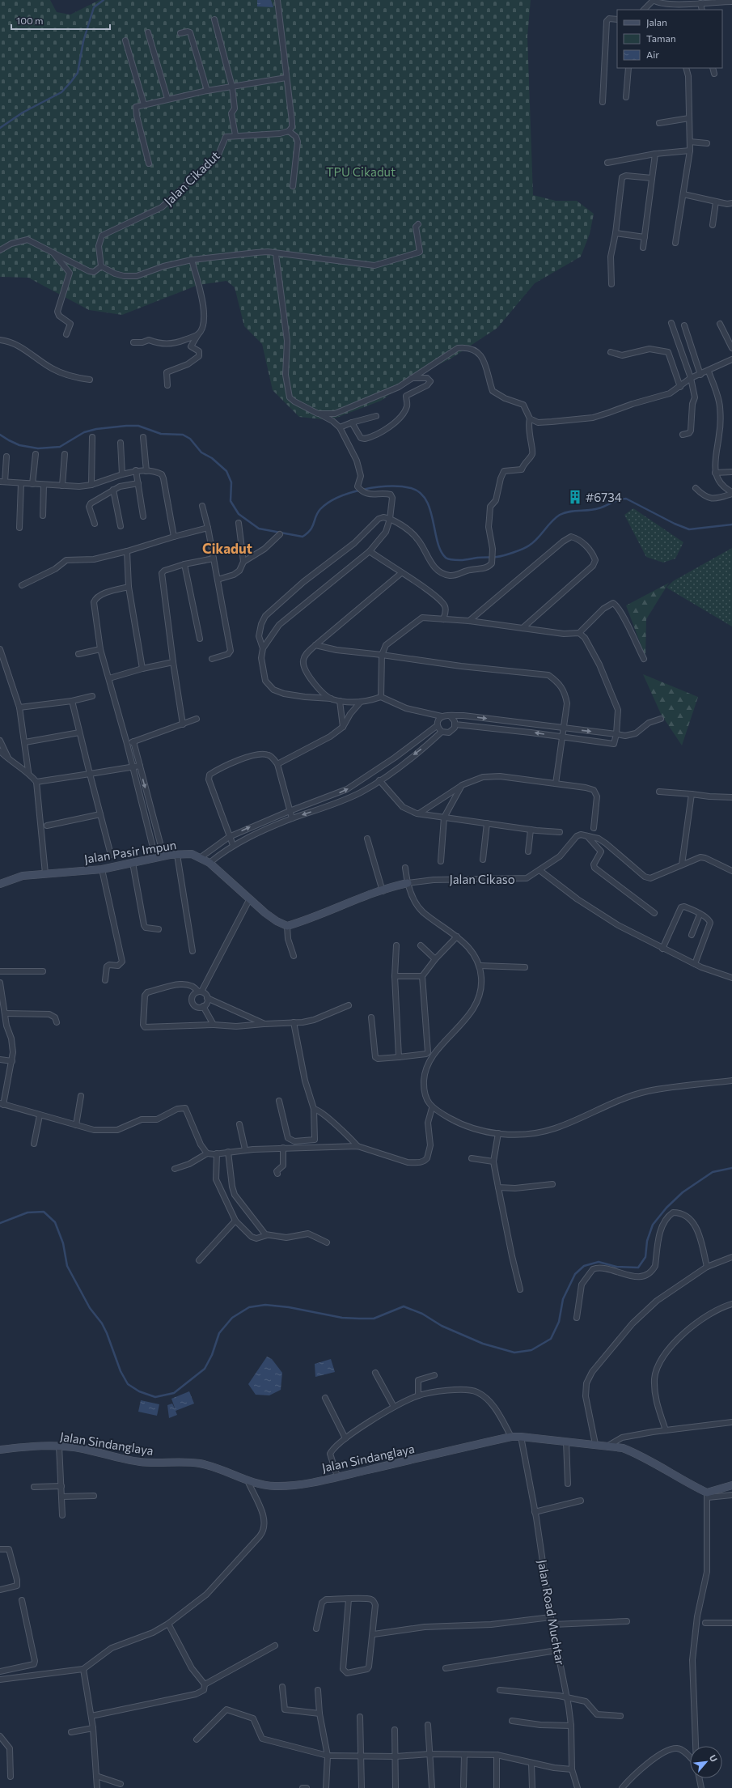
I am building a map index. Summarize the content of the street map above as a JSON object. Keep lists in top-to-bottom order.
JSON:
{
  "streets": {
    "street": [
      "Jalan Cikadut",
      "Jalan Pasir Impun",
      "Jalan Cikaso",
      "Jalan Sindanglaya",
      "Jalan Road Muchtar"
    ]
  },
  "crossings": [
    ["Jalan Sindanglaya", "Jalan Road Muchtar"]
  ],
  "districts": ["Cikadut"],
  "parks": ["TPU Cikadut"],
  "places": {
    "building": ["#6734"]
  },
  "legend": ["Jalan", "Taman", "Air"],
  "scale_bar": "100 m",
  "north": "top right"
}
